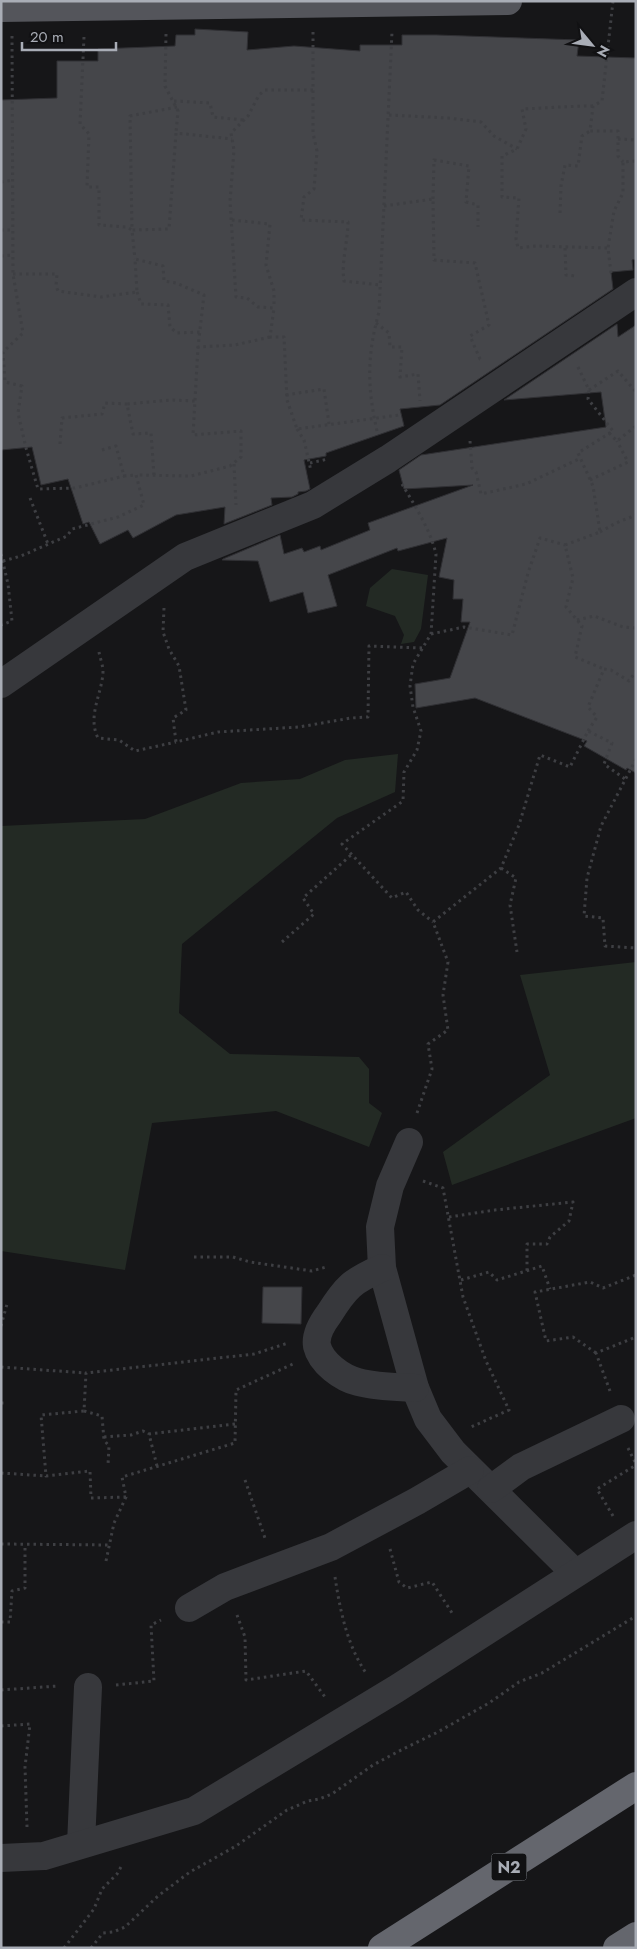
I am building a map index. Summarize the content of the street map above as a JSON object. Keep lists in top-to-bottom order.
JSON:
{
  "streets": {
    "highway": ["N2"]
  },
  "scale_bar": "20 m",
  "north": "bottom right"
}
